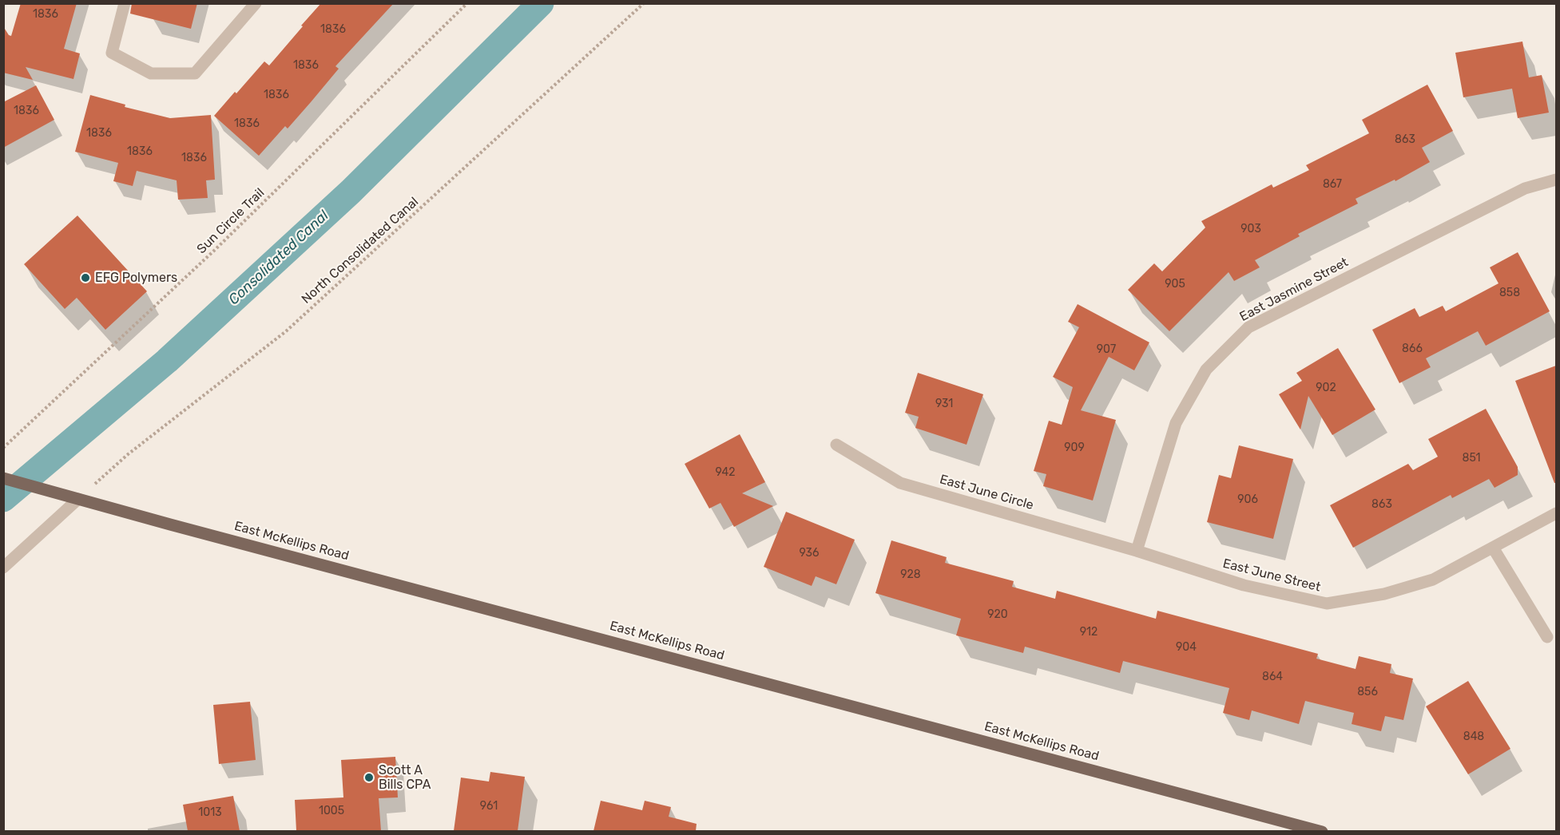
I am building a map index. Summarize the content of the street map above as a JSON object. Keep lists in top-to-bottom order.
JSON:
{
  "streets": {
    "main road": ["East McKellips Road"],
    "street": ["East Jasmine Street", "East June Circle", "East June Street"],
    "path": ["Sun Circle Trail", "North Consolidated Canal"]
  },
  "crossings": [
    ["North Consolidated Canal", "East McKellips Road"],
    ["East Jasmine Street", "East June Circle"],
    ["East Jasmine Street", "East June Street"],
    ["East June Circle", "East June Street"]
  ],
  "water": ["Consolidated Canal"],
  "places": ["EFG Polymers", "Scott A Bills CPA"],
  "house_numbers": [
    "1836",
    "1836",
    "1836",
    "1836",
    "1836",
    "1836",
    "1836",
    "863",
    "1836",
    "1836",
    "867",
    "903",
    "905",
    "858",
    "866",
    "907",
    "902",
    "931",
    "909",
    "851",
    "942",
    "906",
    "863",
    "936",
    "928",
    "920",
    "912",
    "904",
    "864",
    "856",
    "848",
    "961",
    "1005",
    "1013"
  ]
}
